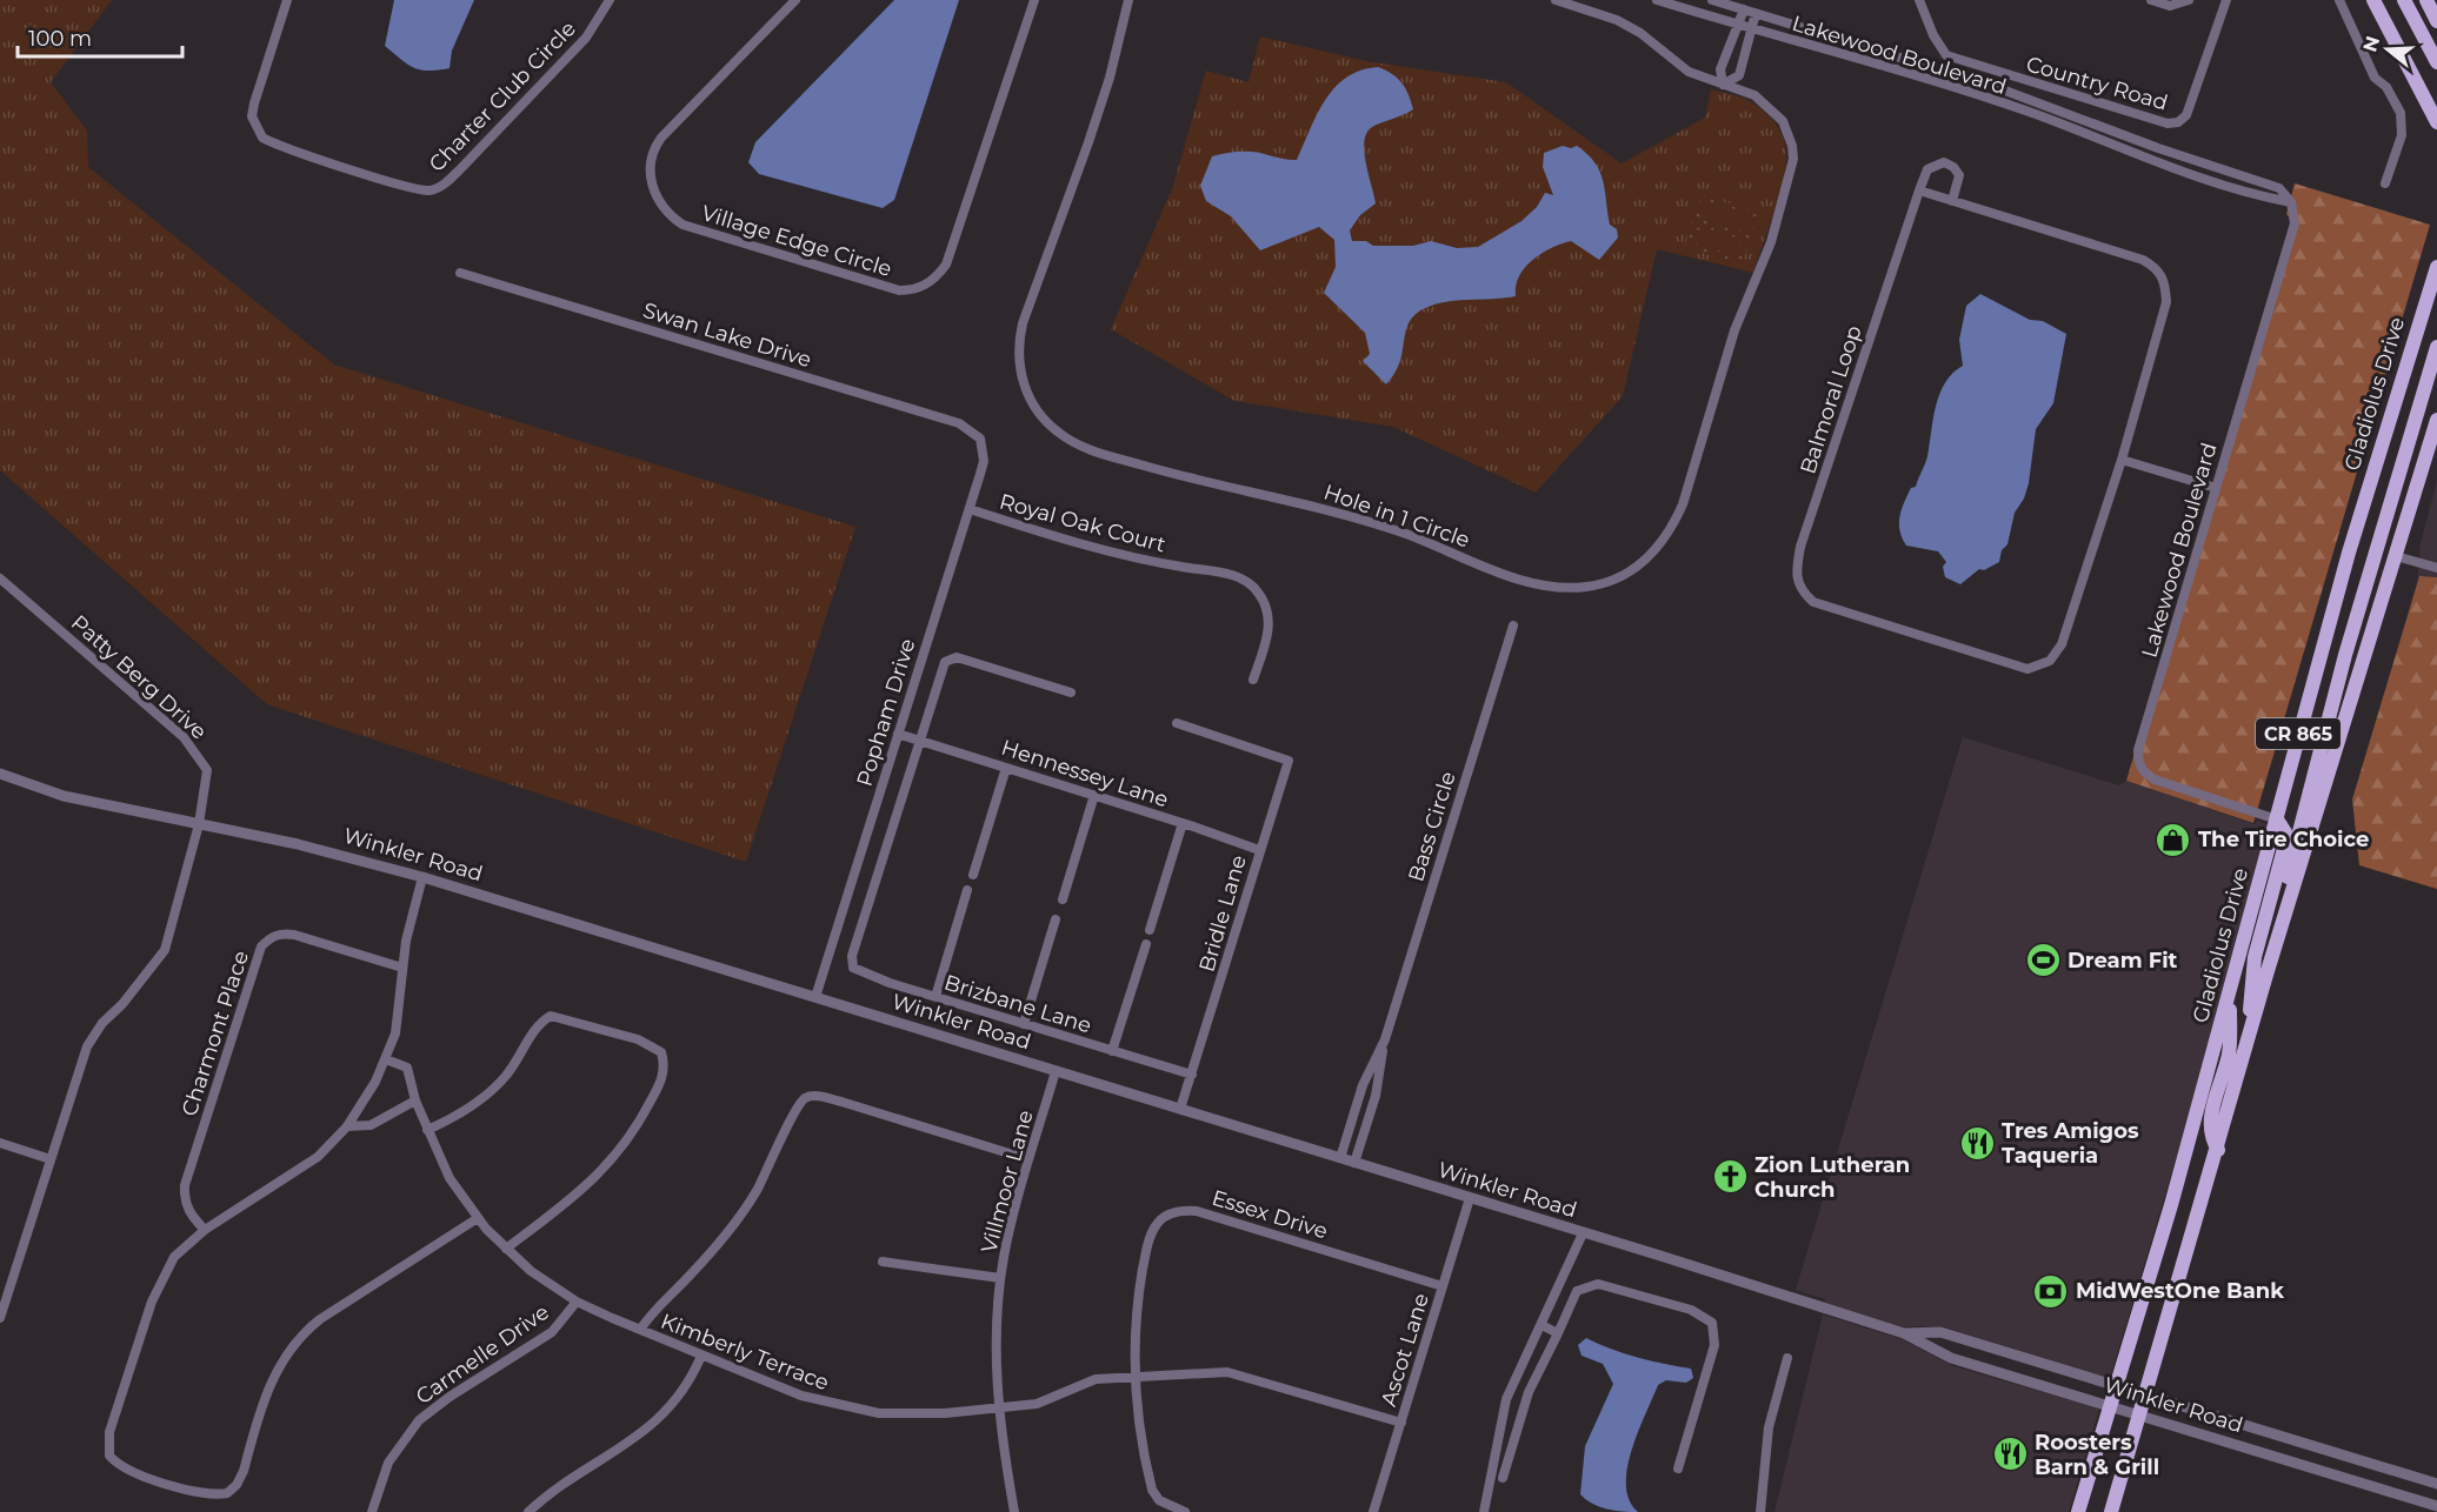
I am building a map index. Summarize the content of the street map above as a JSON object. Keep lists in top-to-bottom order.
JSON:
{
  "streets": {
    "main road": ["Gladiolus Drive", "CR 865"],
    "street": [
      "Lakewood Boulevard",
      "Country Road",
      "Charter Club Circle",
      "Village Edge Circle",
      "Swan Lake Drive",
      "Balmoral Loop",
      "Hole in 1 Circle",
      "Royal Oak Court",
      "Patty Berg Drive",
      "Popham Drive",
      "Hennessey Lane",
      "Bass Circle",
      "Winkler Road",
      "Bridle Lane",
      "Brizbane Lane",
      "Charmont Place",
      "Villmoor Lane",
      "Essex Drive",
      "Ascot Lane",
      "Kimberly Terrace",
      "Carmelle Drive"
    ]
  },
  "crossings": [
    ["Lakewood Boulevard", "Country Road"],
    ["Lakewood Boulevard", "Gladiolus Drive"],
    ["Swan Lake Drive", "Popham Drive"],
    ["Gladiolus Drive", "Winkler Road"],
    ["Royal Oak Court", "Popham Drive"],
    ["Patty Berg Drive", "Winkler Road"],
    ["Popham Drive", "Hennessey Lane"],
    ["Popham Drive", "Winkler Road"],
    ["CR 865", "Winkler Road"],
    ["Hennessey Lane", "Bridle Lane"],
    ["Hennessey Lane", "Brizbane Lane"],
    ["Bass Circle", "Winkler Road"],
    ["Winkler Road", "Bridle Lane"],
    ["Winkler Road", "Villmoor Lane"],
    ["Winkler Road", "Ascot Lane"],
    ["Bridle Lane", "Brizbane Lane"],
    ["Villmoor Lane", "Kimberly Terrace"],
    ["Essex Drive", "Ascot Lane"],
    ["Essex Drive", "Kimberly Terrace"],
    ["Ascot Lane", "Kimberly Terrace"],
    ["Kimberly Terrace", "Carmelle Drive"]
  ],
  "places": {
    "shop": ["The Tire Choice"],
    "sports": ["Dream Fit"],
    "restaurant": ["Tres Amigos Taqueria", "Roosters Barn & Grill"],
    "church": ["Zion Lutheran Church"],
    "bank": ["MidWestOne Bank"]
  },
  "scale_bar": "100 m",
  "north": "left"
}
